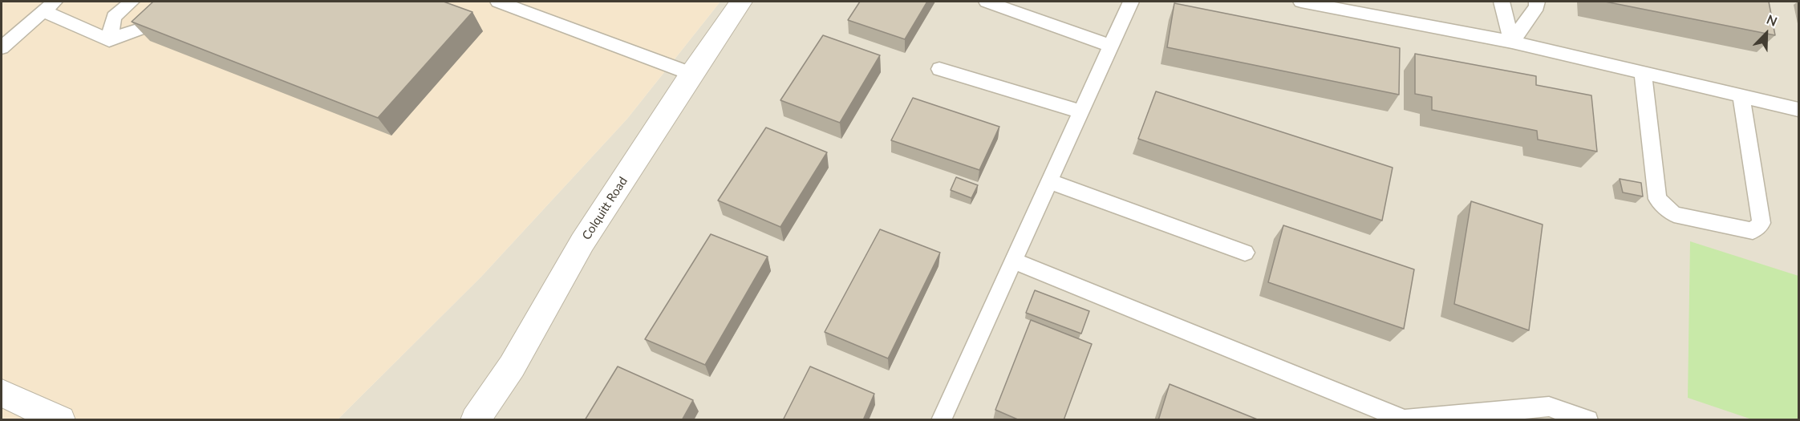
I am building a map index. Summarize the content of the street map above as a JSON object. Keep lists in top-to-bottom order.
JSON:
{
  "streets": {
    "street": ["Colquitt Road"]
  },
  "north": "top right"
}
